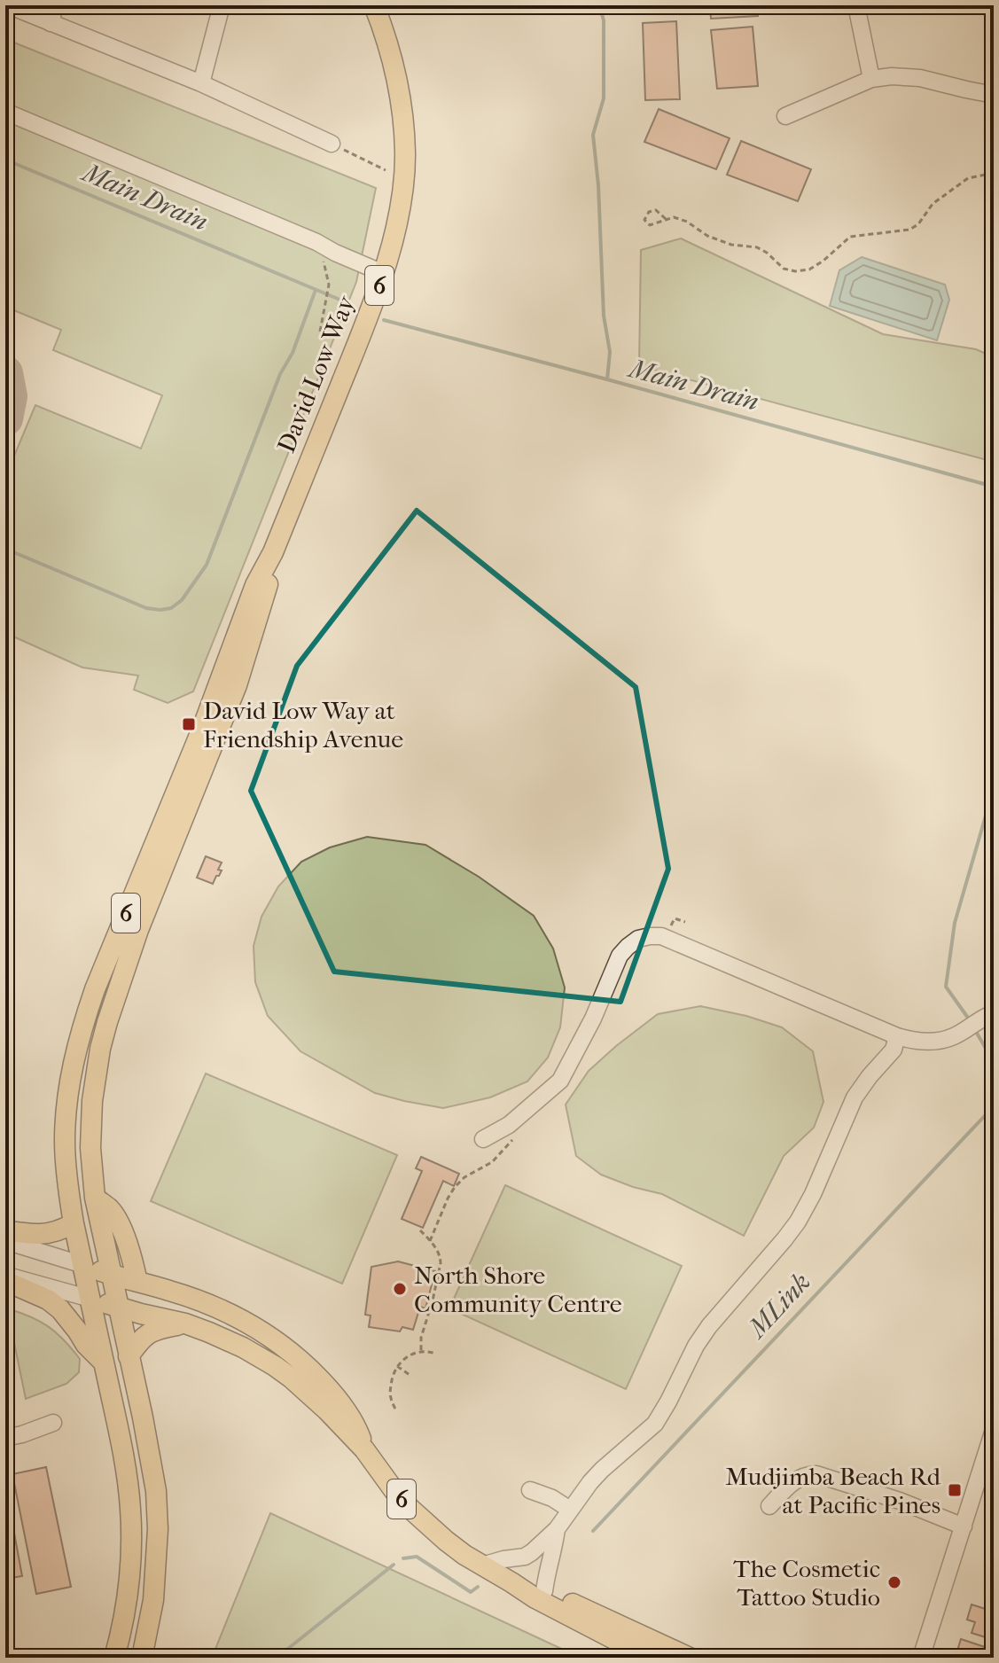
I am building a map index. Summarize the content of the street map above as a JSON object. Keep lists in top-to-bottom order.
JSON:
{
  "streets": {
    "main road": ["6", "David Low Way"]
  },
  "crossings": [
    ["6", "David Low Way"]
  ],
  "water": ["Main Drain", "MLink"],
  "places": {
    "transit": ["David Low Way at Friendship Avenue", "Mudjimba Beach Rd at Pacific Pines"],
    "other": ["North Shore Community Centre", "The Cosmetic Tattoo Studio"]
  }
}
